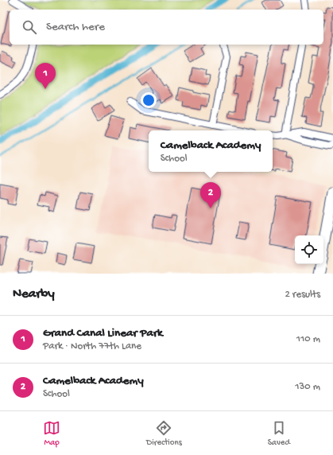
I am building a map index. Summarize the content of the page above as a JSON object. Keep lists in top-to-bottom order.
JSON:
{
  "page": {
    "search": "Search here",
    "pins": ["1", "2"],
    "popup": ["Camelback Academy", "School"],
    "heading": ["Nearby", "2 results"],
    "list": [
      {
        "mark": "1",
        "name": "Grand Canal Linear Park",
        "note": "Park · North 77th Lane",
        "value": "110 m"
      },
      {
        "mark": "2",
        "name": "Camelback Academy",
        "note": "School",
        "value": "130 m"
      }
    ],
    "nav": ["Map", "Directions", "Saved"]
  }
}
